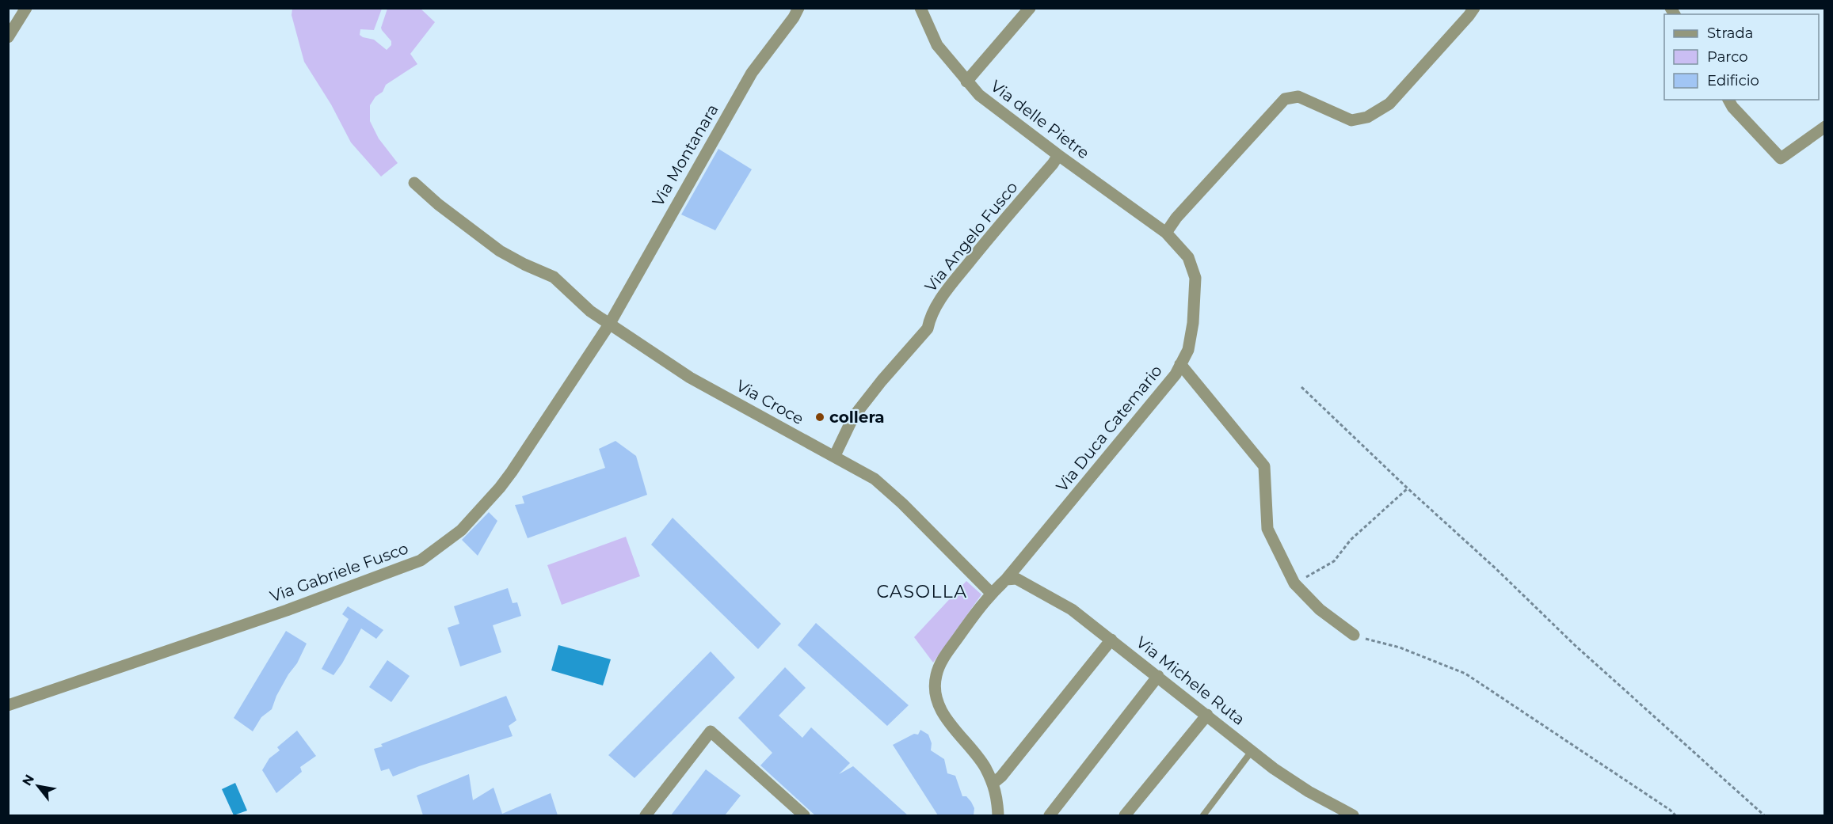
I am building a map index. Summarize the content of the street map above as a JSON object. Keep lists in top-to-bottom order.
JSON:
{
  "streets": {
    "street": [
      "Via delle Pietre",
      "Via Montanara",
      "Via Angelo Fusco",
      "Via Croce",
      "Via Duca Catemario",
      "Via Gabriele Fusco",
      "Via Michele Ruta"
    ]
  },
  "crossings": [
    ["Via delle Pietre", "Via Angelo Fusco"],
    ["Via delle Pietre", "Via Duca Catemario"],
    ["Via Montanara", "Via Croce"],
    ["Via Montanara", "Via Gabriele Fusco"],
    ["Via Angelo Fusco", "Via Croce"],
    ["Via Croce", "Via Duca Catemario"],
    ["Via Croce", "Via Gabriele Fusco"],
    ["Via Duca Catemario", "Via Michele Ruta"]
  ],
  "districts": ["CASOLLA"],
  "places": ["collera"],
  "legend": ["Strada", "Parco", "Edificio"],
  "north": "top left"
}
